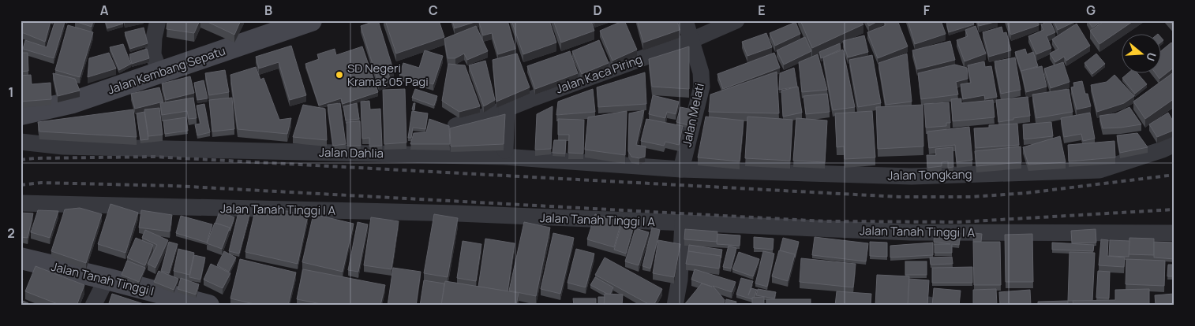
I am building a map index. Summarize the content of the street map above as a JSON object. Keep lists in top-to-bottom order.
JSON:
{
  "streets": {
    "street": [
      "Jalan Kembang Sepatu",
      "Jalan Kaca Piring",
      "Jalan Melati",
      "Jalan Dahlia",
      "Jalan Tongkang",
      "Jalan Tanah Tinggi I A",
      "Jalan Tanah Tinggi I"
    ]
  },
  "crossings": [
    ["Jalan Kaca Piring", "Jalan Melati"],
    ["Jalan Melati", "Jalan Dahlia"],
    ["Jalan Melati", "Jalan Tongkang"],
    ["Jalan Dahlia", "Jalan Tongkang"]
  ],
  "places": ["SD Negeri Kramat 05 Pagi"],
  "north": "right",
  "grid": {
    "columns": [
      "A",
      "B",
      "C",
      "D",
      "E",
      "F",
      "G"
    ],
    "rows": ["1", "2"]
  }
}
